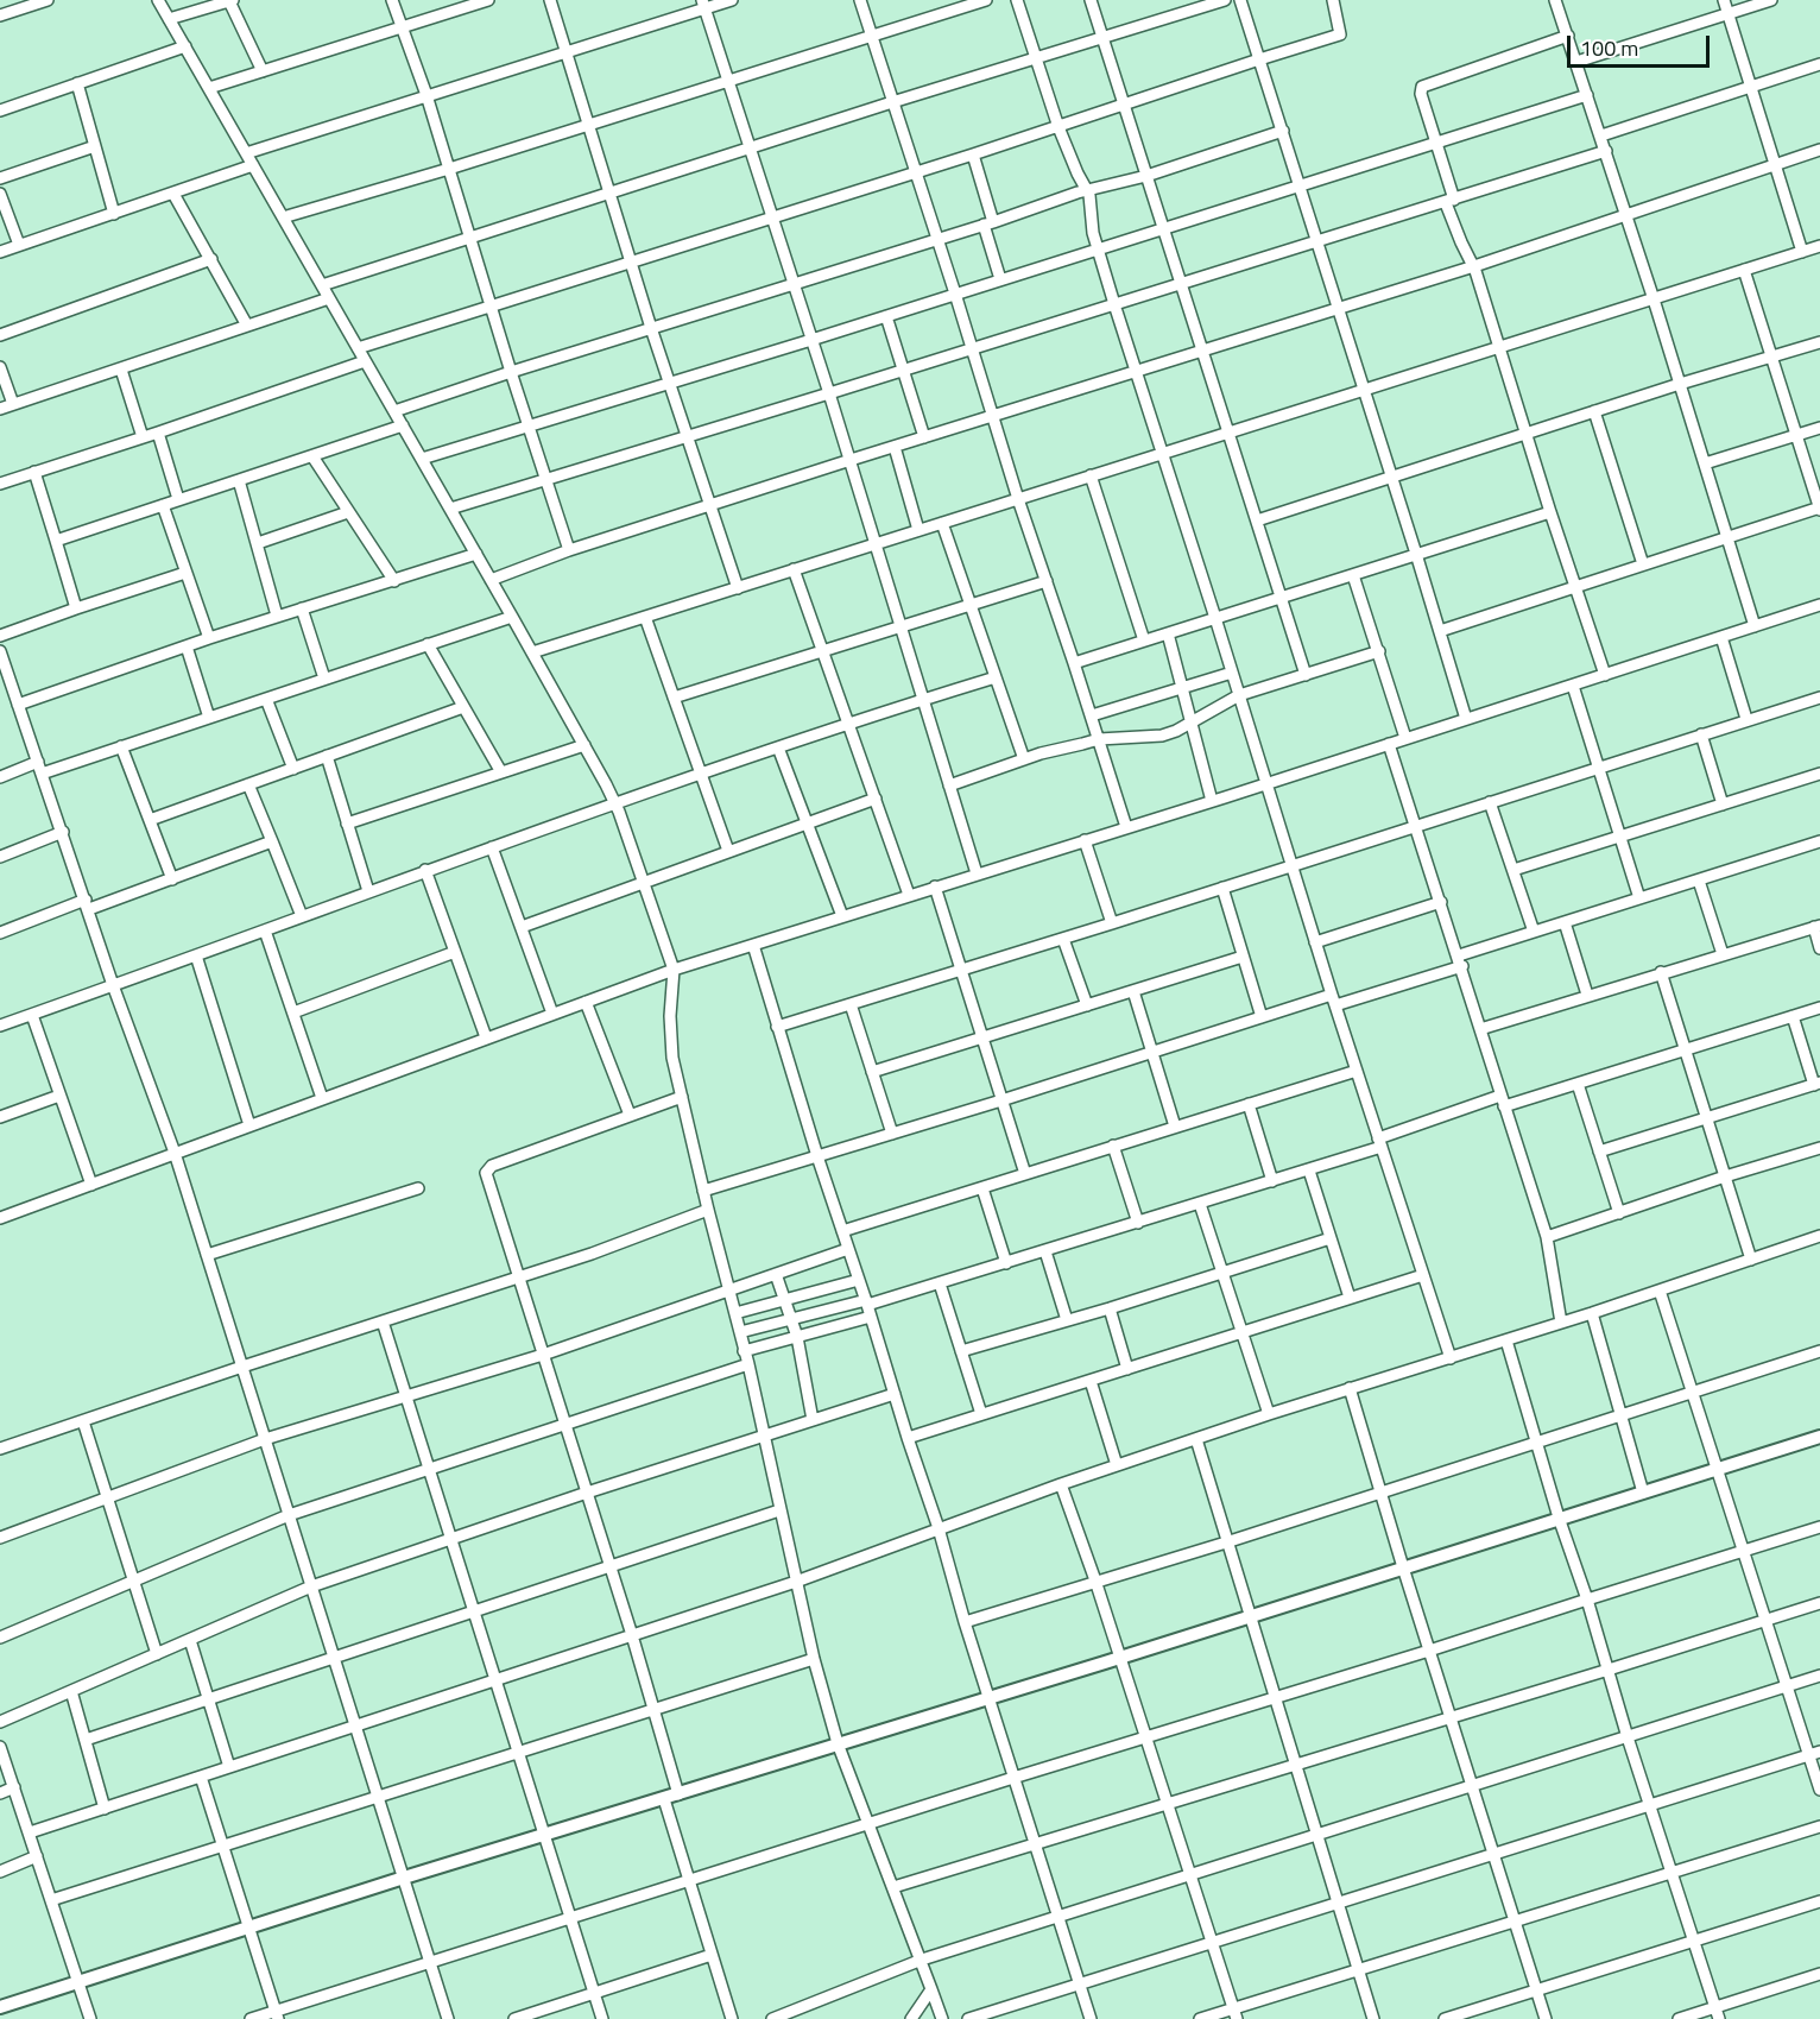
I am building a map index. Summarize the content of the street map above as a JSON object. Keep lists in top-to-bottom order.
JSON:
{
  "scale_bar": "100 m"
}
